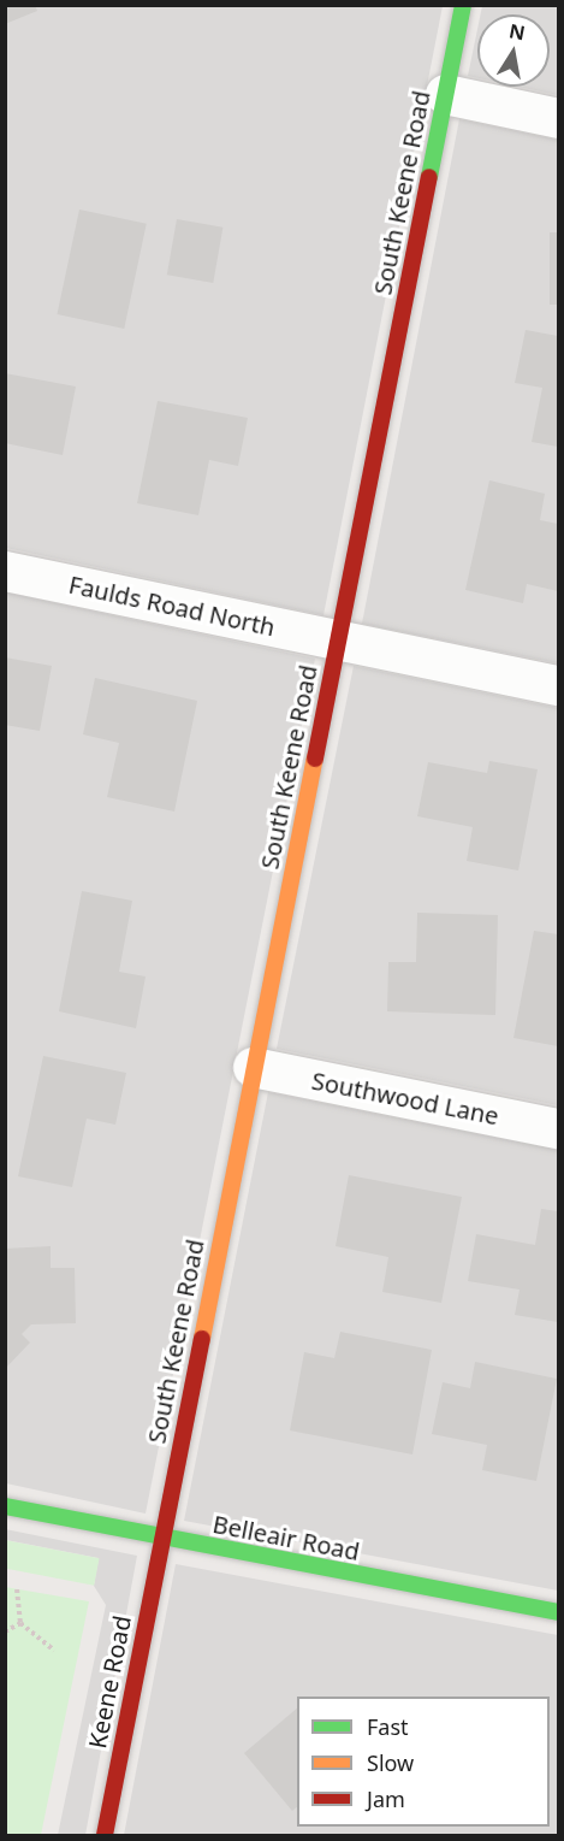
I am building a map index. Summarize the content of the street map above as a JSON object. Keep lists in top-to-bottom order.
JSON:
{
  "streets": {
    "main road": ["South Keene Road", "Belleair Road", "Keene Road"],
    "street": ["Faulds Road North", "Southwood Lane"]
  },
  "crossings": [
    ["South Keene Road", "Faulds Road North"],
    ["South Keene Road", "Southwood Lane"],
    ["South Keene Road", "Belleair Road"],
    ["South Keene Road", "Keene Road"],
    ["Belleair Road", "Keene Road"]
  ],
  "legend": ["Fast", "Slow", "Jam"],
  "north": "top"
}
